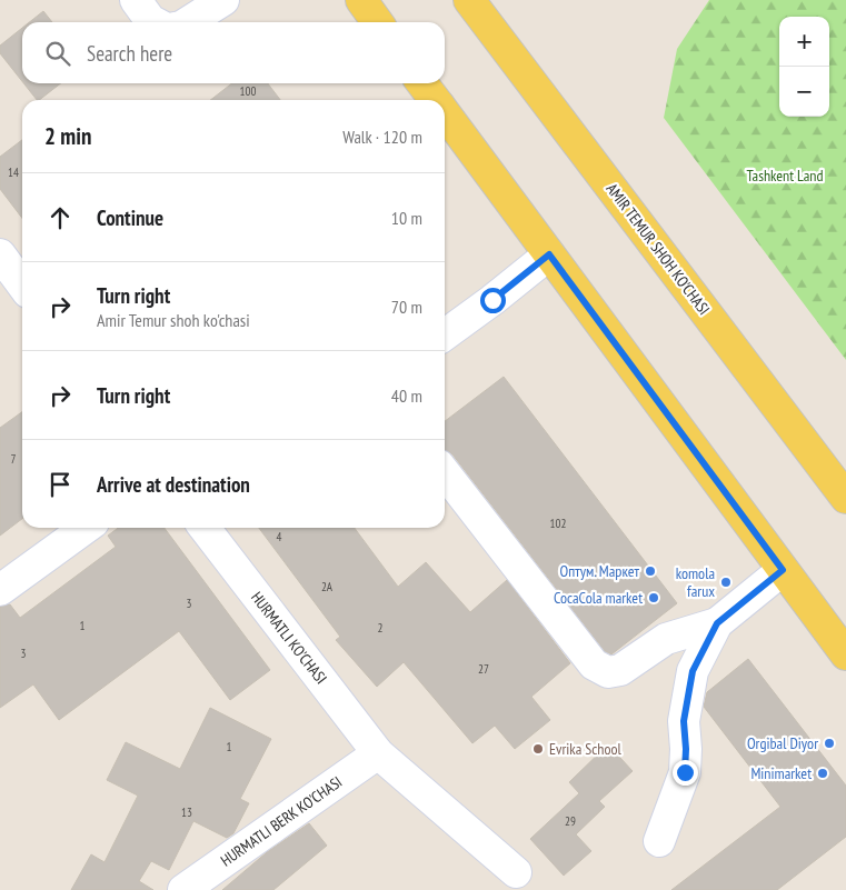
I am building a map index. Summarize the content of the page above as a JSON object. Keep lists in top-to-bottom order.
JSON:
{
  "streets": {
    "main road": ["AMIR TEMUR SHOH KO'CHASI"],
    "street": ["HURMATLI KO'CHASI", "HURMATLI BERK KO'CHASI"]
  },
  "crossings": [
    ["HURMATLI KO'CHASI", "HURMATLI BERK KO'CHASI"]
  ],
  "parks": ["Tashkent Land"],
  "places": [
    "Оптум. Маркет",
    "komola farux",
    "CocaCola market",
    "Orgibal Diyor",
    "Evrika School",
    "Minimarket"
  ],
  "house_numbers": [
    "100",
    "14",
    "7",
    "102",
    "4",
    "2А",
    "3",
    "1",
    "2",
    "3",
    "27",
    "1",
    "13",
    "29"
  ],
  "page": {
    "map_buttons": ["+", "−"],
    "search": "Search here",
    "heading": ["2 min", "Walk · 120 m"],
    "list": [
      ["Continue", "10 m"],
      ["Turn right", "Amir Temur shoh ko'chasi", "70 m"],
      ["Turn right", "40 m"],
      "Arrive at destination"
    ]
  }
}
